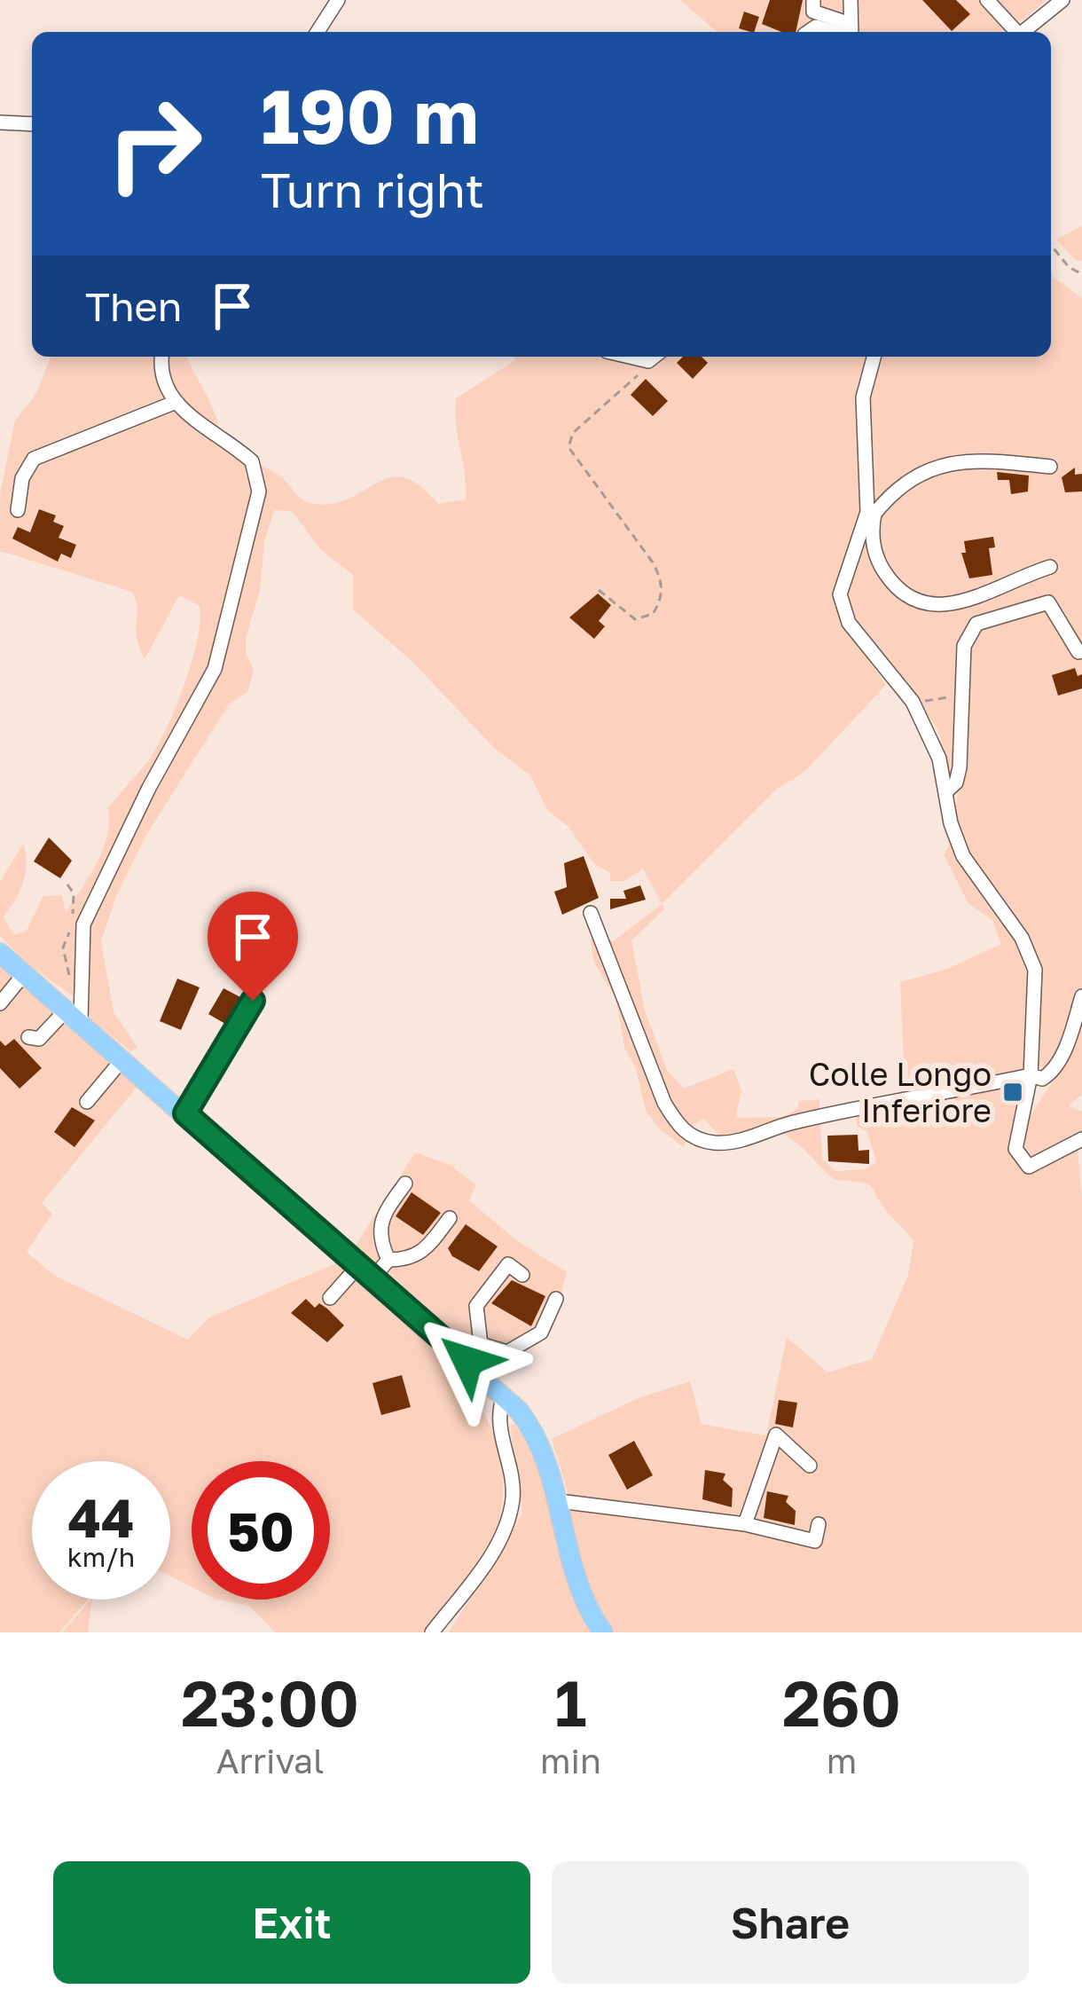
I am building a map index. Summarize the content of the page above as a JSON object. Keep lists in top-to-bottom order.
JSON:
{
  "places": {
    "transit": ["Colle Longo Inferiore"]
  },
  "page": {
    "turn": ["190 m", "Turn right"],
    "then": "Then",
    "speed": "44 km/h",
    "limit": "50",
    "eta": [
      "23:00",
      "Arrival",
      "1",
      "min",
      "260",
      "m"
    ],
    "buttons": ["Exit", "Share"]
  }
}
